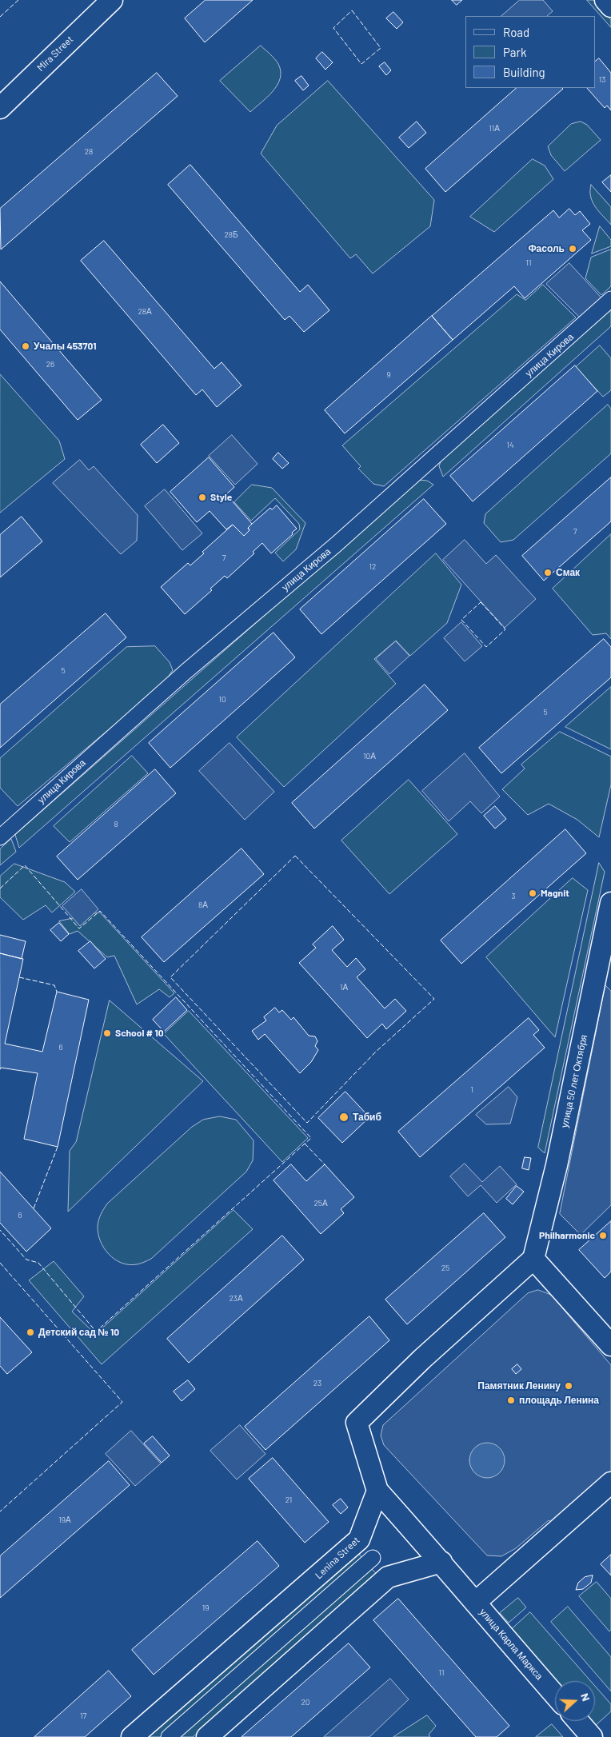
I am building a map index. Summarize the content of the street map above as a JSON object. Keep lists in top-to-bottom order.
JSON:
{
  "streets": {
    "main road": [
      "Mira Street",
      "улица 50 лет Октября",
      "Lenina Street",
      "улица Карла Маркса"
    ],
    "street": ["улица Кирова"]
  },
  "crossings": [
    ["Lenina Street", "улица Карла Маркса"]
  ],
  "places": [
    "Фасоль",
    "Учалы 453701",
    "Style",
    "Смак",
    "Magnit",
    "School # 10",
    "Табиб",
    "Philharmonic",
    "Детский сад № 10",
    "Памятник Ленину",
    "площадь Ленина"
  ],
  "house_numbers": [
    "13",
    "11А",
    "28",
    "28Б",
    "11",
    "28А",
    "26",
    "9",
    "14",
    "7",
    "7",
    "12",
    "5",
    "10",
    "5",
    "10А",
    "8",
    "3",
    "8А",
    "1А",
    "6",
    "1",
    "25А",
    "6",
    "25",
    "23А",
    "23",
    "21",
    "19А",
    "19",
    "11",
    "20",
    "17"
  ],
  "legend": ["Road", "Park", "Building"],
  "north": "right"
}
